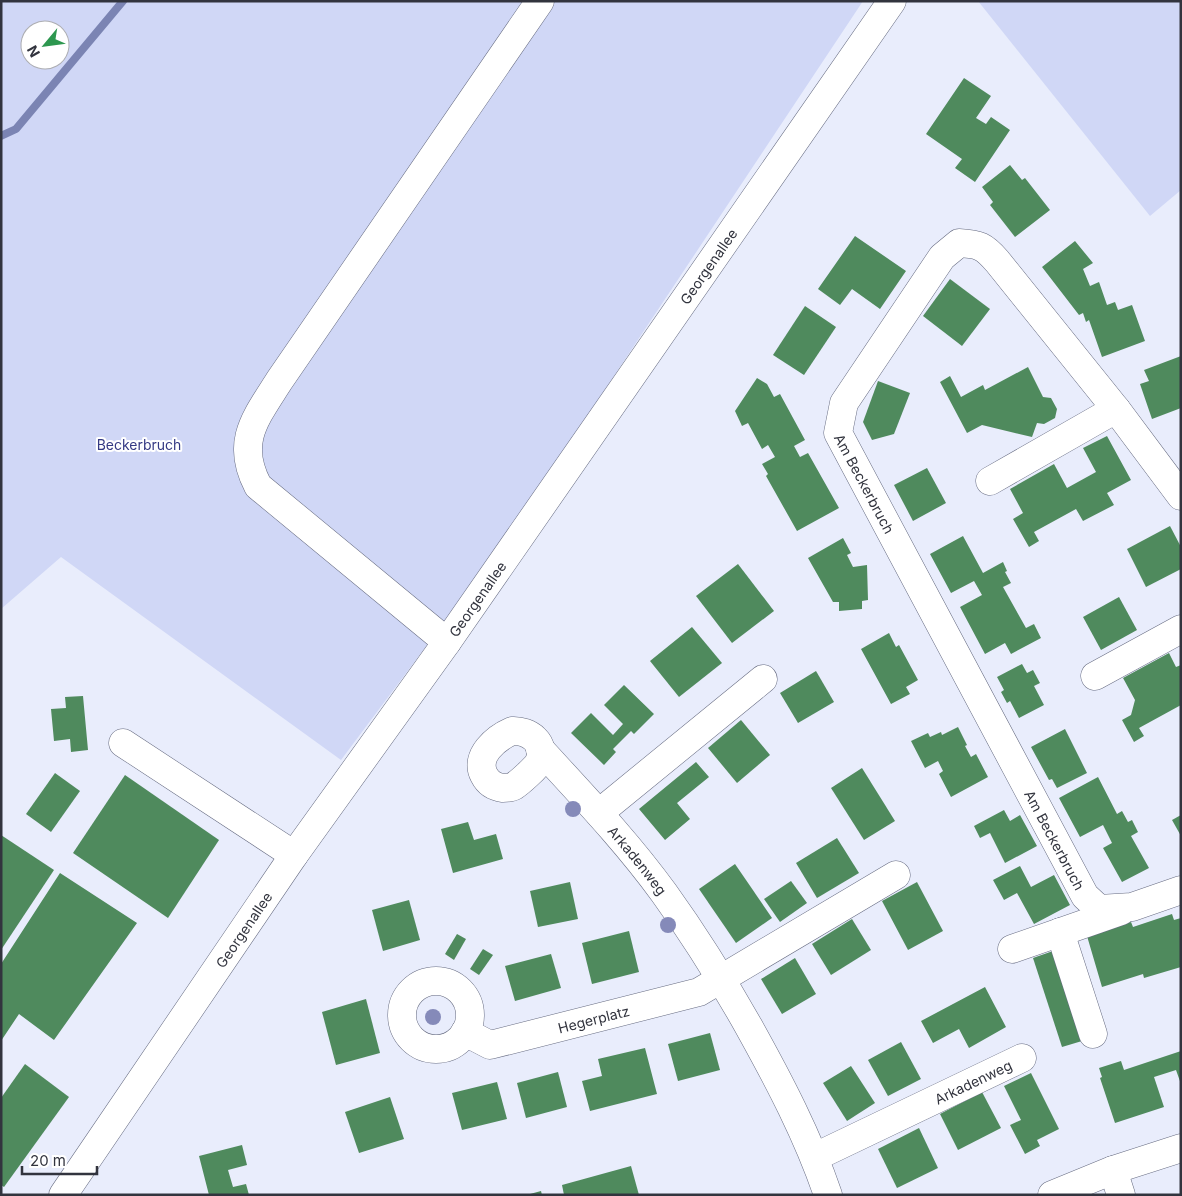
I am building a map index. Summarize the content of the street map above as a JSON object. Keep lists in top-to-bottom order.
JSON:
{
  "streets": {
    "street": [
      "Georgenallee",
      "Am Beckerbruch",
      "Arkadenweg",
      "Hegerplatz"
    ]
  },
  "crossings": [
    ["Arkadenweg", "Hegerplatz"]
  ],
  "parks": ["Beckerbruch"],
  "scale_bar": "20 m",
  "north": "bottom left"
}
